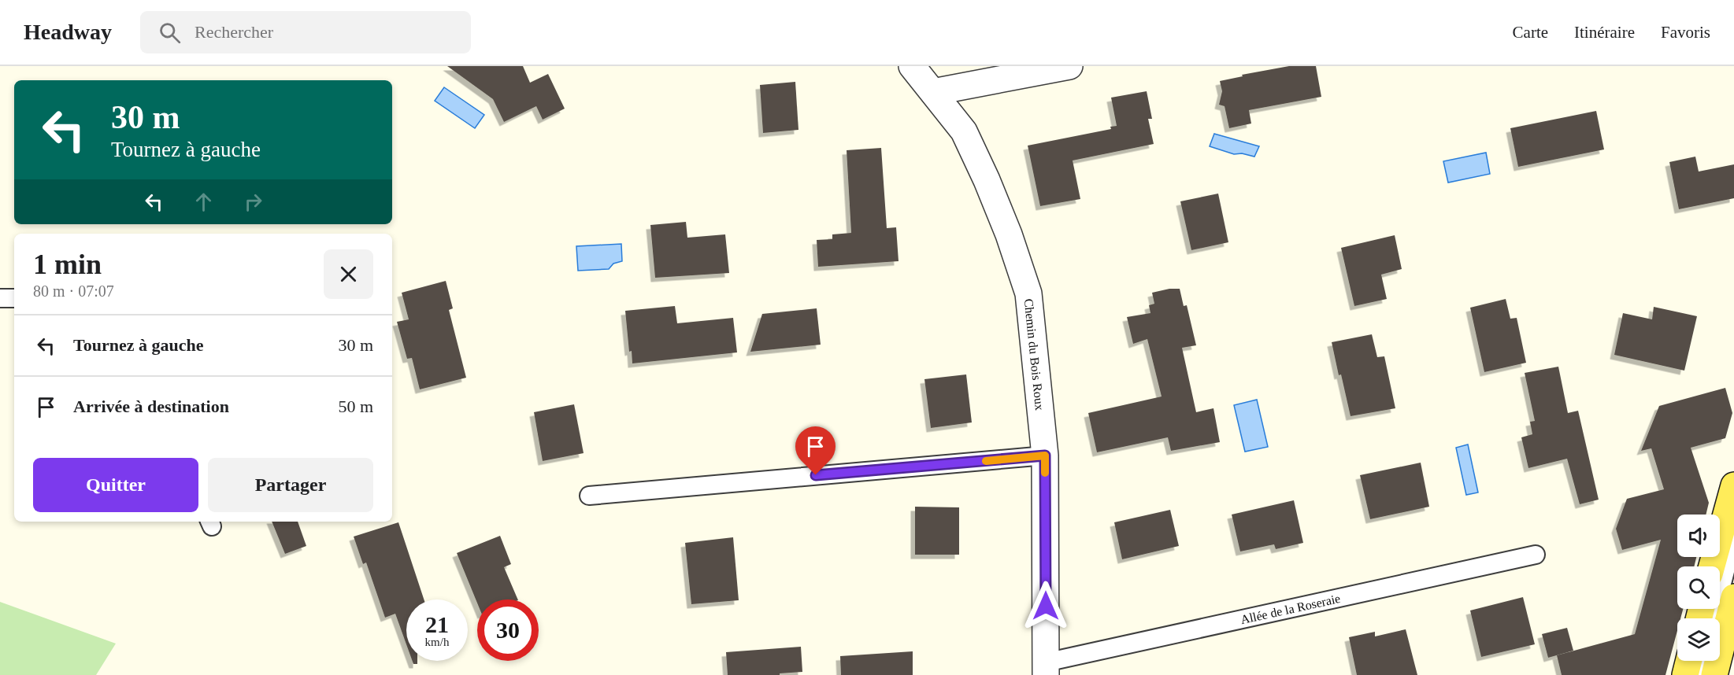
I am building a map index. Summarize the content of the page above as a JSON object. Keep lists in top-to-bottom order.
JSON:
{
  "streets": {
    "street": ["Chemin du Bois Roux"],
    "lane": ["Allée de la Roseraie"]
  },
  "crossings": [
    ["Chemin du Bois Roux", "Allée de la Roseraie"]
  ],
  "page": {
    "header": "Headway",
    "search": "Rechercher",
    "nav": ["Carte", "Itinéraire", "Favoris"],
    "turn": ["30 m", "Tournez à gauche"],
    "heading": ["1 min", "80 m · 07:07"],
    "list": [
      {
        "name": "Tournez à gauche",
        "value": "30 m"
      },
      {
        "name": "Arrivée à destination",
        "value": "50 m"
      }
    ],
    "buttons": ["Quitter", "Partager"],
    "speed": "21 km/h",
    "limit": "30"
  }
}
